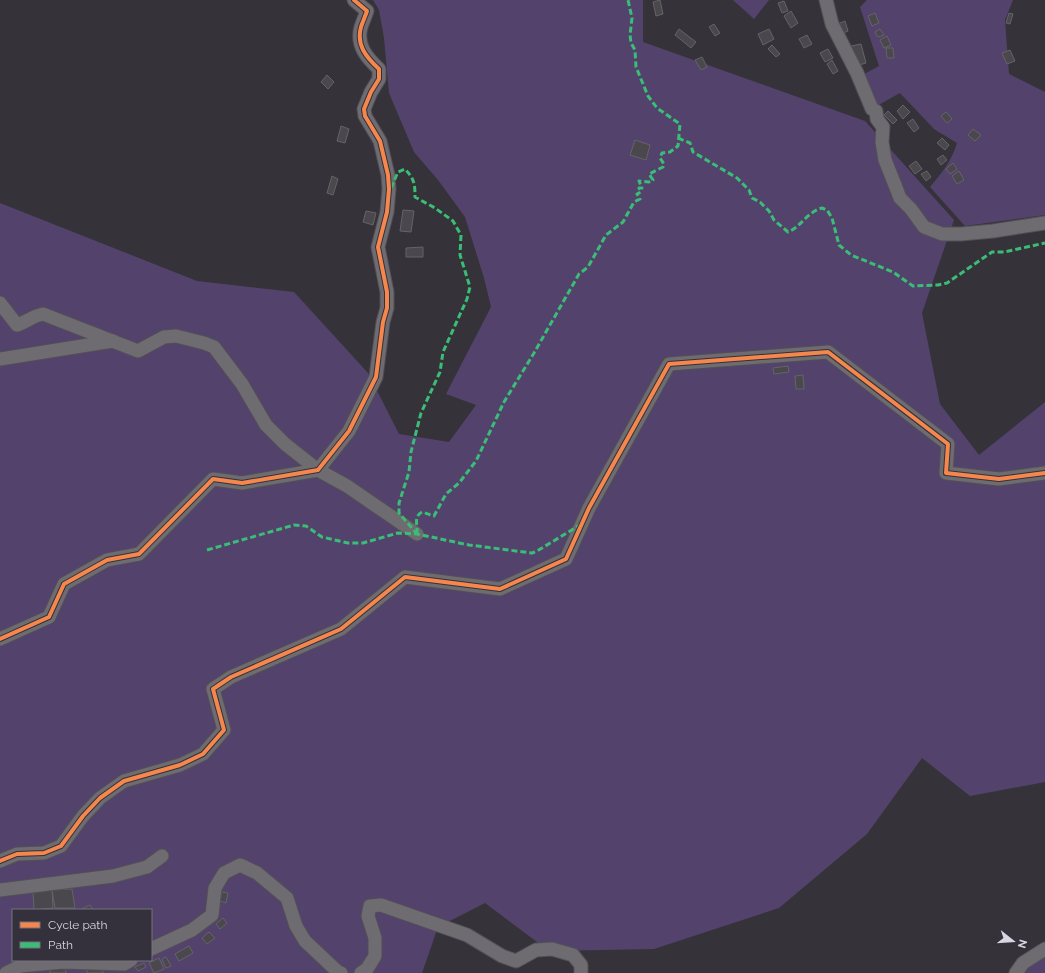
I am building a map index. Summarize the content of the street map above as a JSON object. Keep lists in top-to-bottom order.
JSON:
{
  "legend": ["Cycle path", "Path"],
  "north": "right"
}
